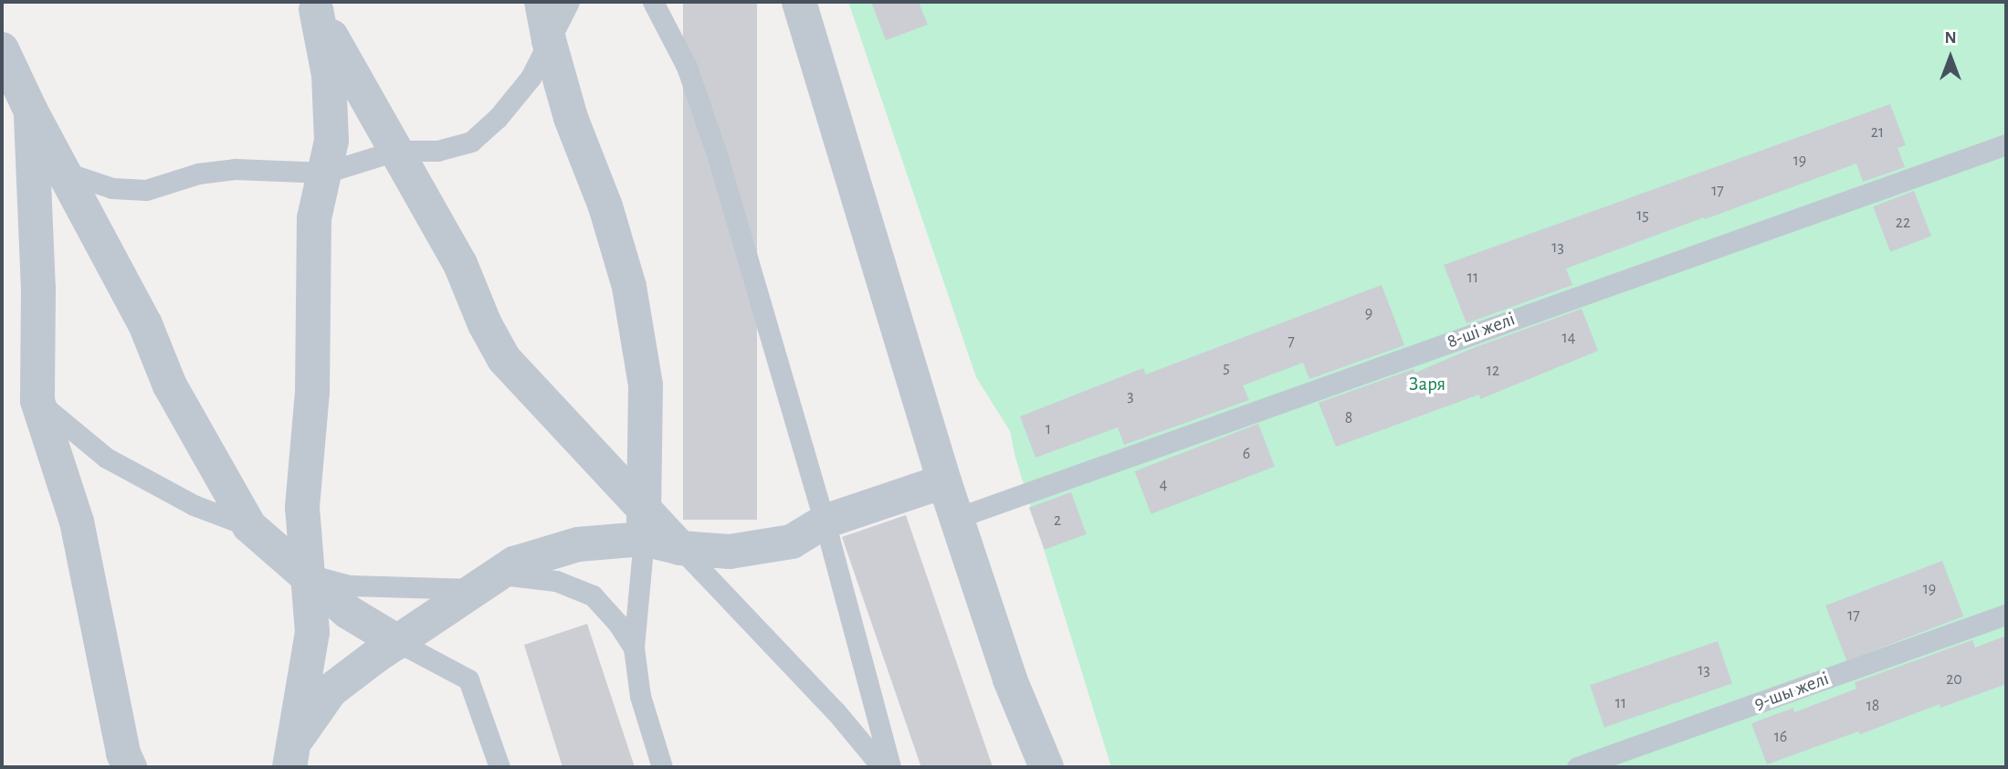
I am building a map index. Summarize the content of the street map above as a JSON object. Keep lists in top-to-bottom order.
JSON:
{
  "streets": {
    "lane": ["8-ші желі", "9-шы желі"]
  },
  "parks": ["Заря"],
  "house_numbers": [
    "21",
    "19",
    "17",
    "15",
    "22",
    "13",
    "11",
    "9",
    "14",
    "7",
    "5",
    "12",
    "3",
    "8",
    "1",
    "6",
    "4",
    "2",
    "19",
    "17",
    "13",
    "20",
    "11",
    "18",
    "16"
  ],
  "north": "top"
}
